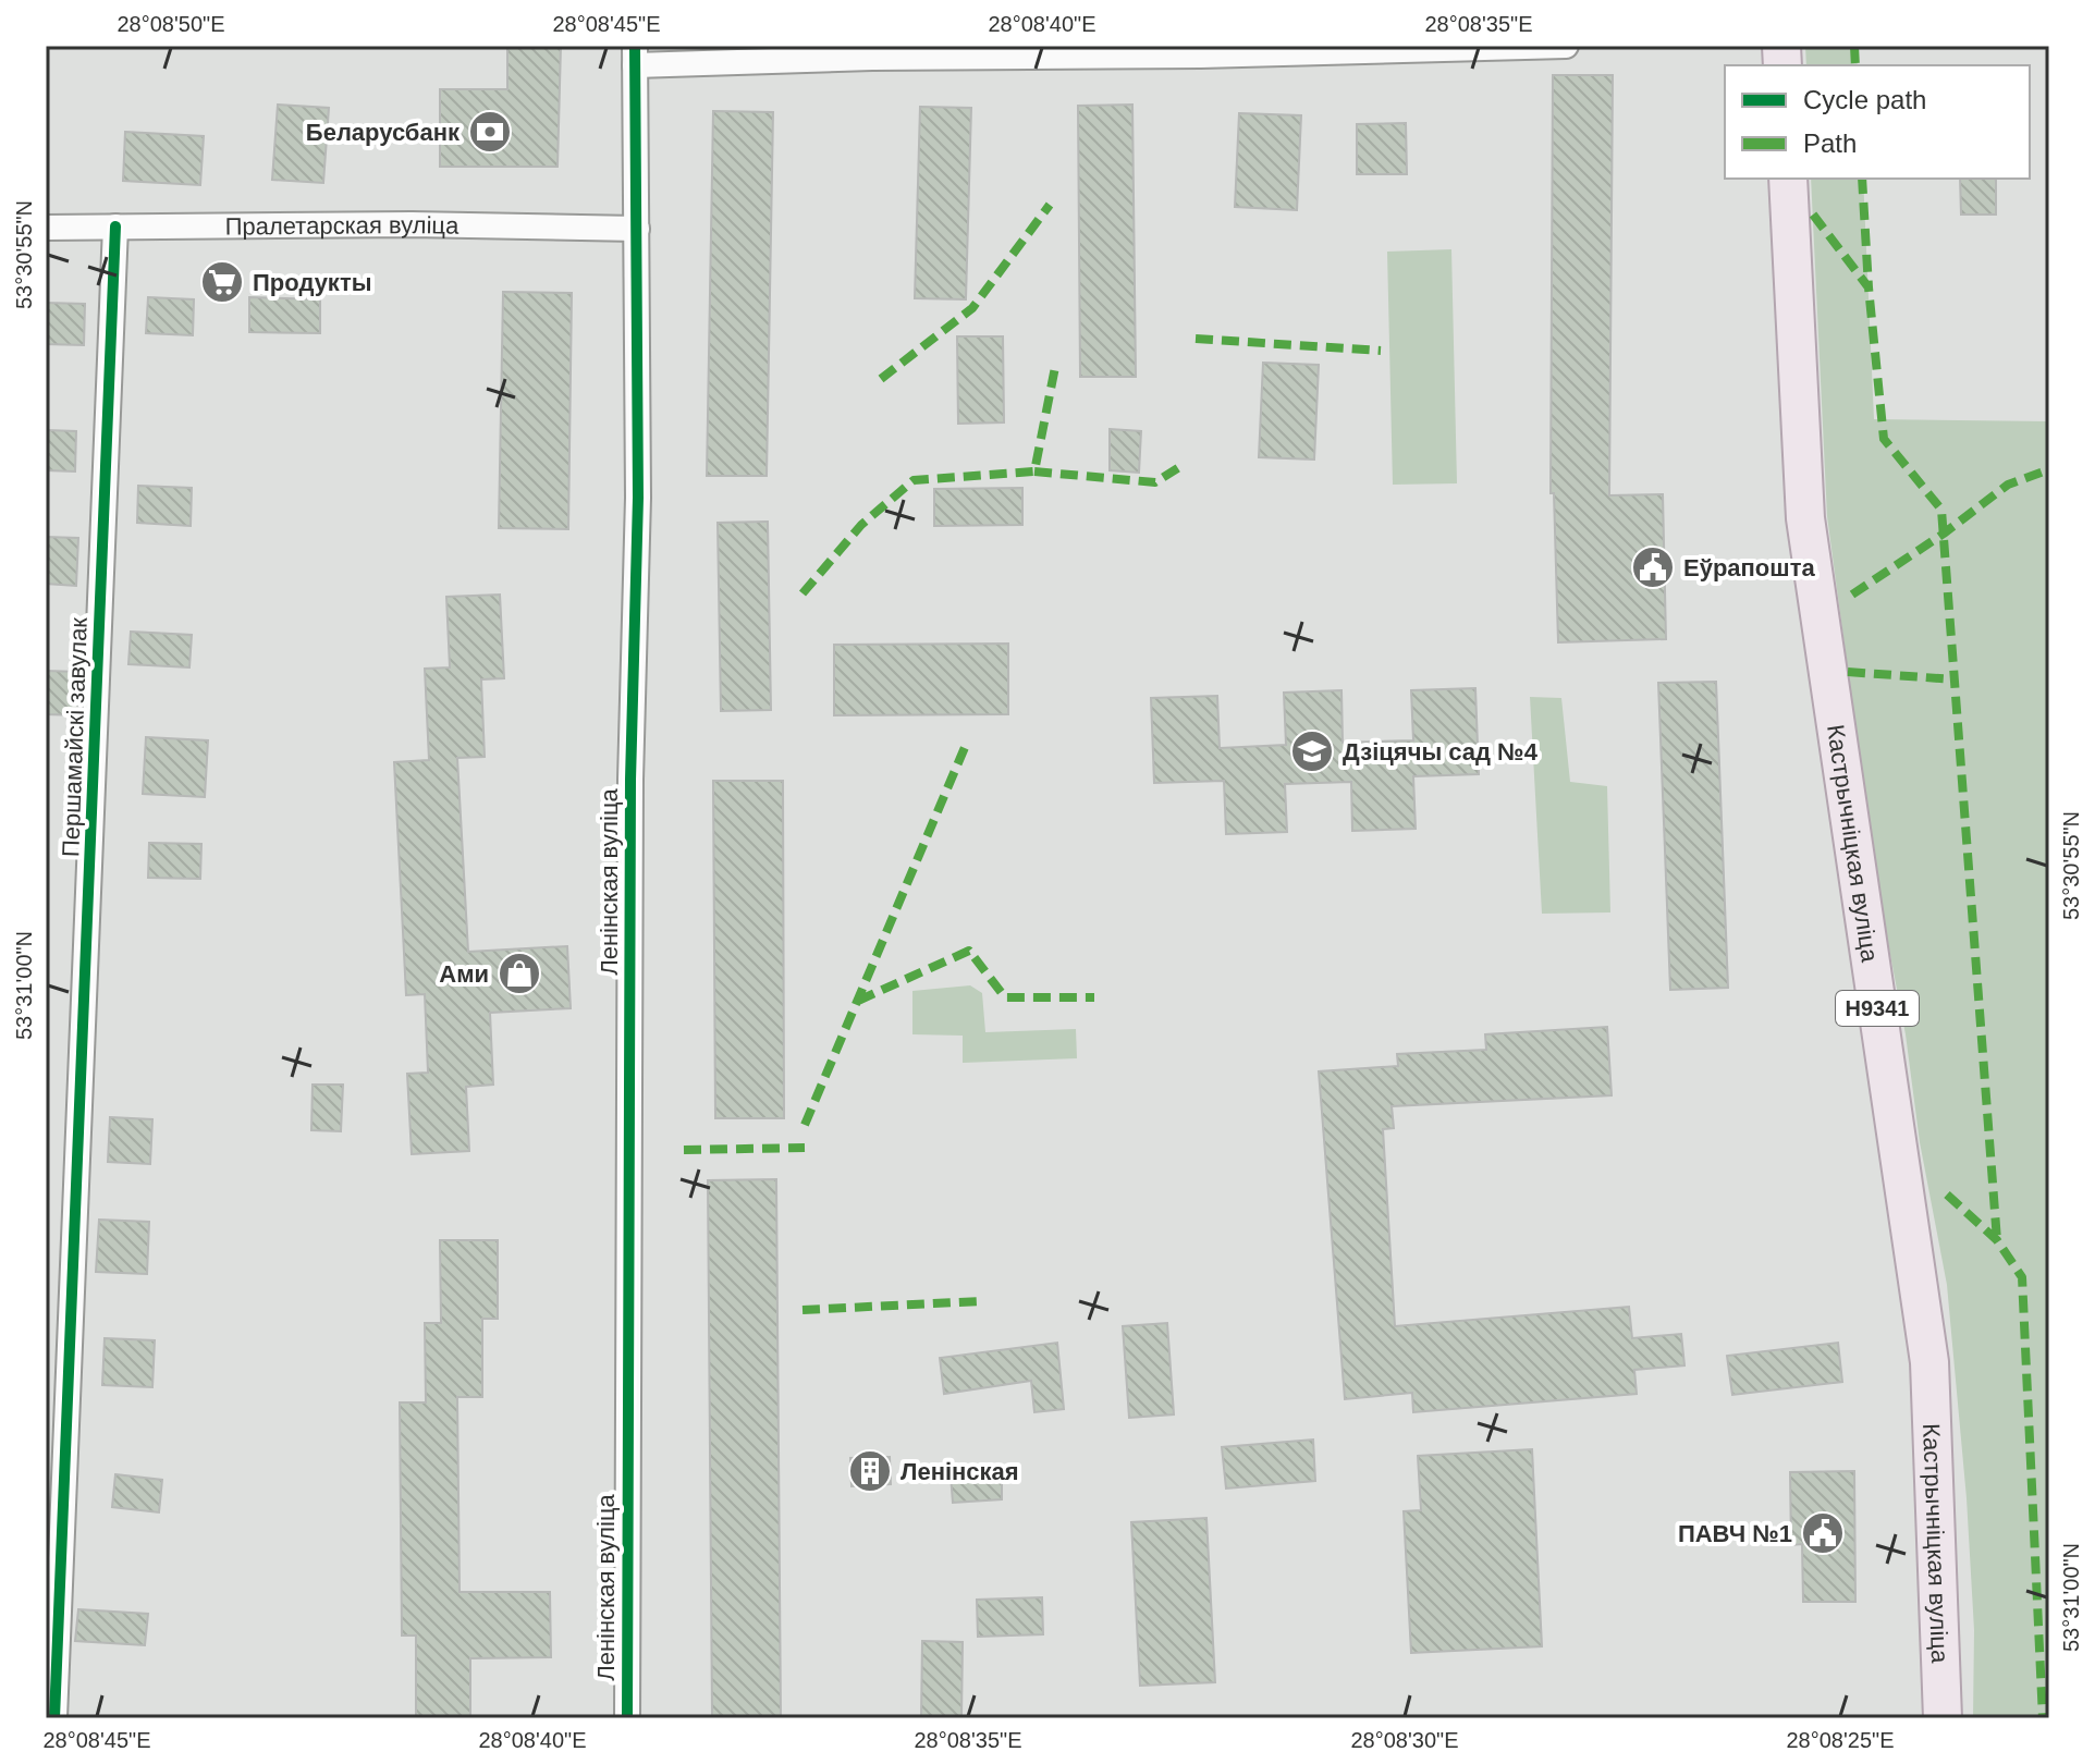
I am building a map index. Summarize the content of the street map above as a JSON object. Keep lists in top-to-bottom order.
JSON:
{
  "streets": {
    "main road": ["Кастрычніцкая вуліца", "Н9341"],
    "street": ["Пралетарская вуліца", "Першамайскі завулак", "Ленінская вуліца"]
  },
  "crossings": [
    ["Пралетарская вуліца", "Першамайскі завулак"],
    ["Пралетарская вуліца", "Ленінская вуліца"]
  ],
  "places": {
    "bank": ["Беларусбанк"],
    "supermarket": ["Продукты"],
    "public building": ["Еўрапошта", "ПАВЧ №1"],
    "school or university": ["Дзіцячы сад №4"],
    "shop": ["Ами"],
    "building": ["Ленінская"]
  },
  "legend": ["Cycle path", "Path"],
  "coordinates": [
    "28°08'50\"E",
    "28°08'45\"E",
    "28°08'40\"E",
    "28°08'35\"E",
    "53°30'55\"N",
    "53°31'00\"N",
    "28°08'30\"E",
    "28°08'25\"E"
  ]
}
